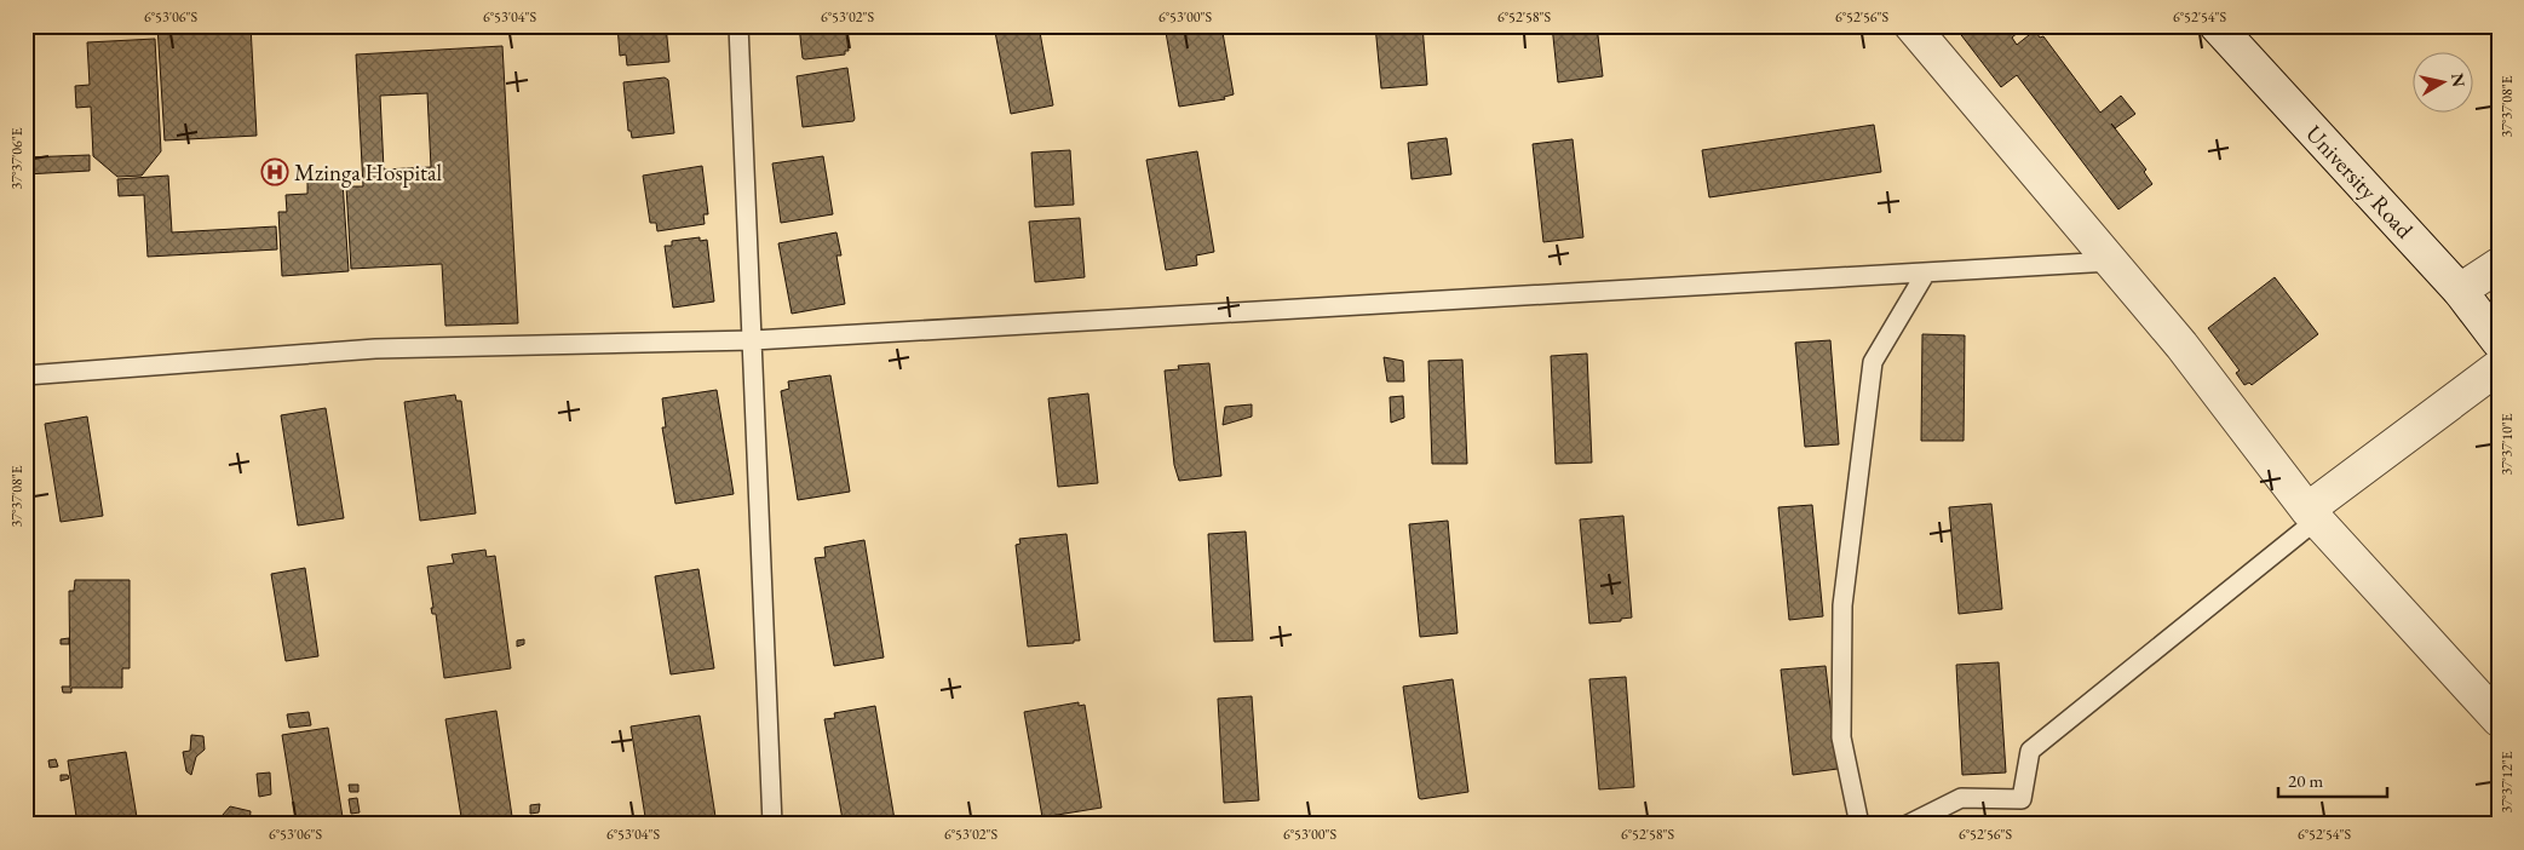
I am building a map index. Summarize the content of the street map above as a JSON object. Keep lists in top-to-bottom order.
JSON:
{
  "streets": {
    "street": ["University Road"]
  },
  "places": {
    "hospital": ["Mzinga Hospital"]
  },
  "scale_bar": "20 m",
  "north": "right",
  "coordinates": [
    "6°53'06\"S",
    "6°53'04\"S",
    "6°53'02\"S",
    "6°53'00\"S",
    "6°52'58\"S",
    "6°52'56\"S",
    "6°52'54\"S",
    "37°37'08\"E",
    "37°37'06\"E",
    "37°37'10\"E",
    "37°37'12\"E"
  ]
}
